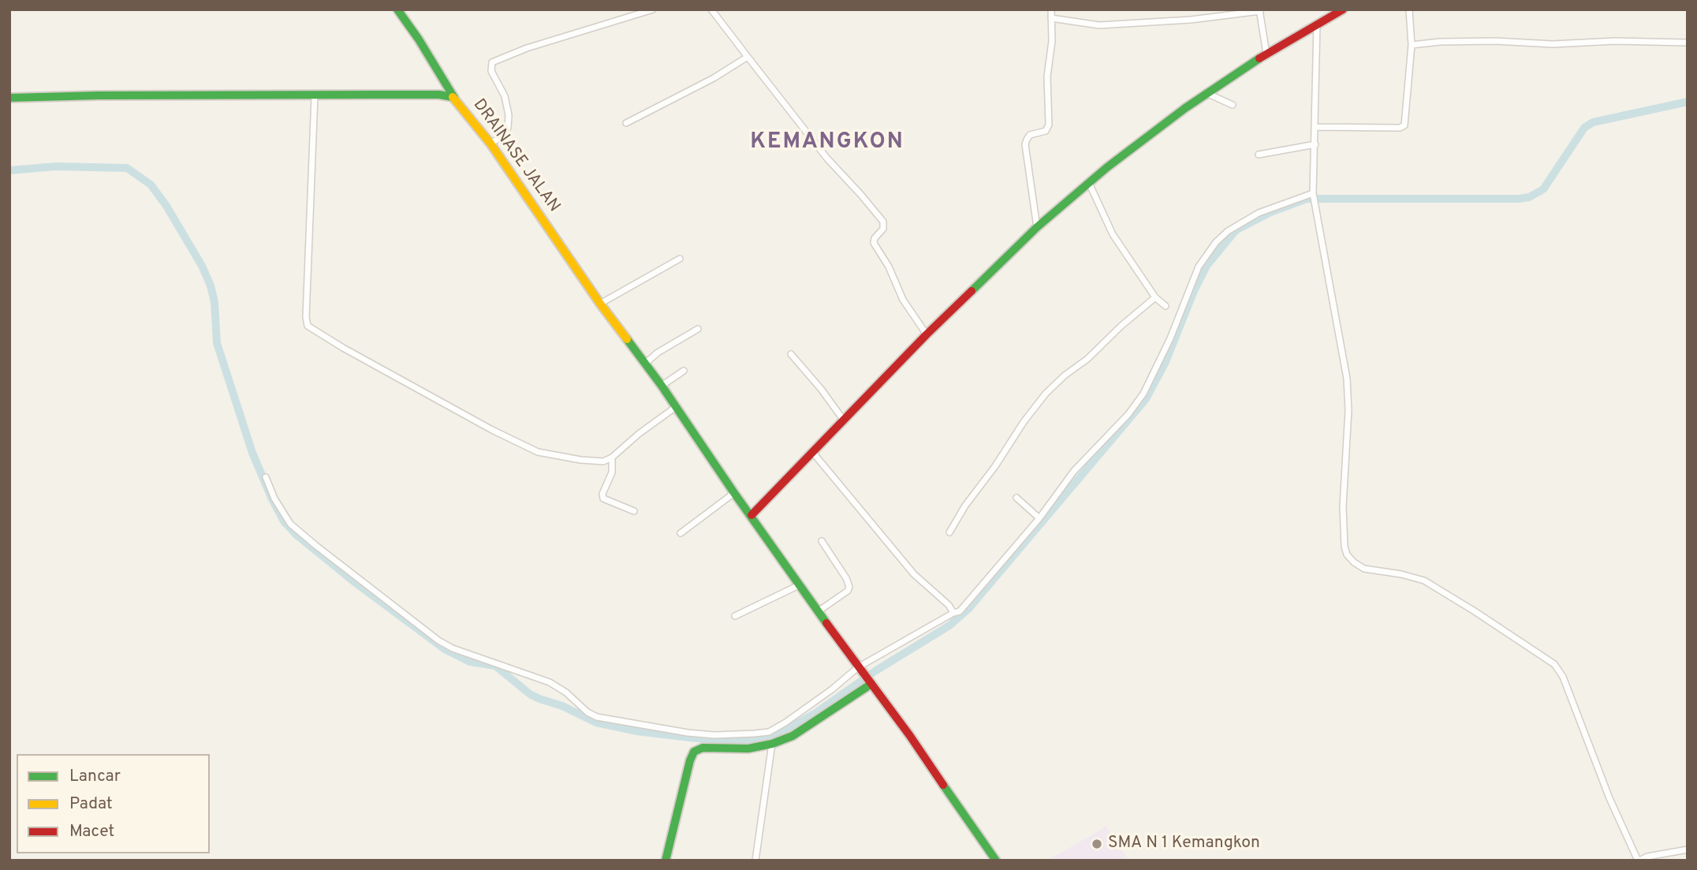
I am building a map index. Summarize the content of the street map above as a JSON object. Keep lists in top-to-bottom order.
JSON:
{
  "streets": {
    "street": ["DRAINASE JALAN"]
  },
  "districts": ["KEMANGKON"],
  "places": ["SMA N 1 Kemangkon"],
  "legend": ["Lancar", "Padat", "Macet"]
}
